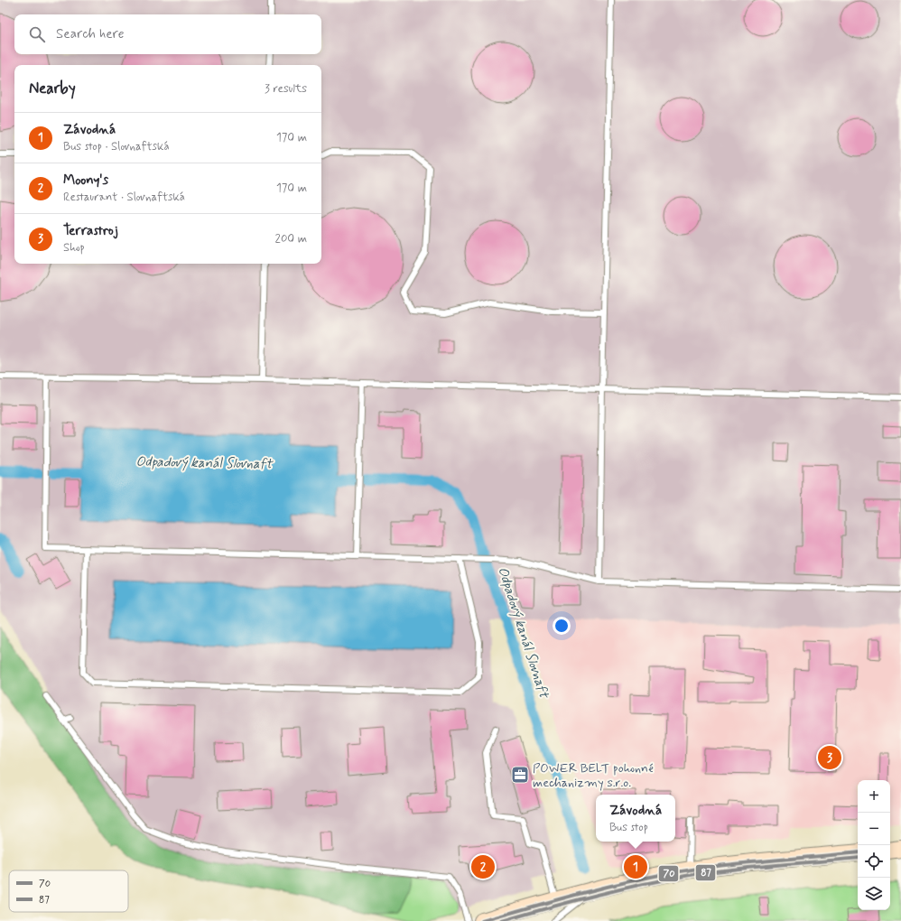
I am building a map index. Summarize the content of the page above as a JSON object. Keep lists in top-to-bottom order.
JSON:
{
  "water": ["Odpadový kanál Slovnaft"],
  "places": {
    "office": ["POWER BELT pohonné mechanizmy s.r.o."]
  },
  "lines": ["transit line 70", "transit line 87"],
  "legend": ["70", "87"],
  "page": {
    "search": "Search here",
    "heading": ["Nearby", "3 results"],
    "list": [
      {
        "mark": "1",
        "name": "Závodná",
        "note": "Bus stop · Slovnaftská",
        "value": "170 m"
      },
      {
        "mark": "2",
        "name": "Moony's",
        "note": "Restaurant · Slovnaftská",
        "value": "170 m"
      },
      {
        "mark": "3",
        "name": "Terrastroj",
        "note": "Shop",
        "value": "200 m"
      }
    ],
    "pins": ["3", "1", "2"],
    "map_buttons": ["+", "−"],
    "popup": ["Závodná", "Bus stop"]
  }
}
